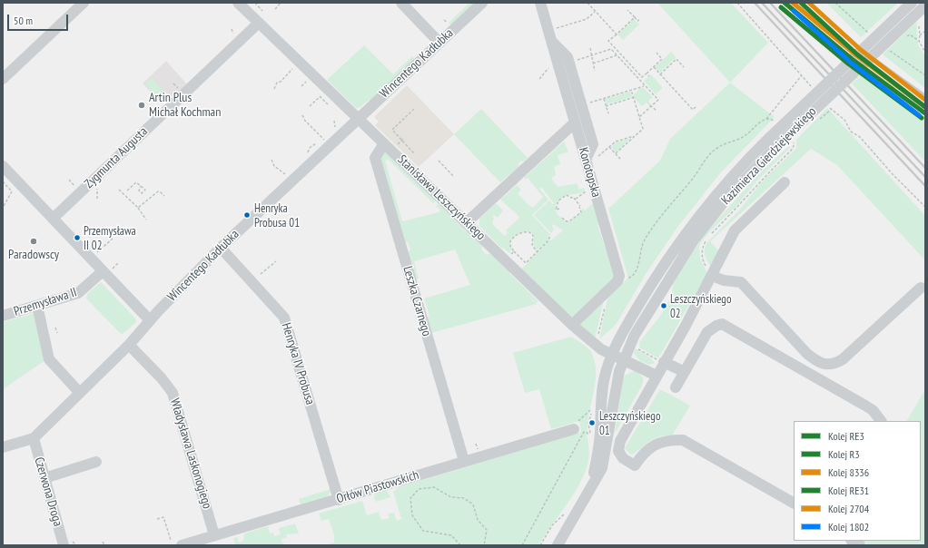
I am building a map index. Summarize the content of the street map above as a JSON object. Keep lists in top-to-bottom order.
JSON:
{
  "streets": {
    "street": [
      "Wincentego Kadłubka",
      "Kazimierza Gierdziejewskiego",
      "Zygmunta Augusta",
      "Konotopska",
      "Stanisława Leszczyńskiego",
      "Leszka Czarnego",
      "Przemysława II",
      "Henryka IV Probusa",
      "Władysława Laskonogiego",
      "Orłów Piastowskich",
      "Czerwona Droga"
    ]
  },
  "crossings": [
    ["Wincentego Kadłubka", "Stanisława Leszczyńskiego"],
    ["Wincentego Kadłubka", "Henryka IV Probusa"],
    ["Wincentego Kadłubka", "Władysława Laskonogiego"],
    ["Wincentego Kadłubka", "Czerwona Droga"],
    ["Kazimierza Gierdziejewskiego", "Stanisława Leszczyńskiego"],
    ["Zygmunta Augusta", "Stanisława Leszczyńskiego"],
    ["Konotopska", "Stanisława Leszczyńskiego"],
    ["Stanisława Leszczyńskiego", "Leszka Czarnego"],
    ["Leszka Czarnego", "Orłów Piastowskich"],
    ["Henryka IV Probusa", "Orłów Piastowskich"],
    ["Władysława Laskonogiego", "Orłów Piastowskich"]
  ],
  "places": [
    "Artin Plus Michał Kochman",
    "Henryka Probusa 01",
    "Przemysława II 02",
    "Paradowscy",
    "Leszczyńskiego 02",
    "Leszczyńskiego 01"
  ],
  "lines": [
    "rail line RE3",
    "rail line 8336",
    "rail line RE31",
    "rail line 2704",
    "rail line R3",
    "rail line 1802"
  ],
  "legend": [
    "Kolej RE3",
    "Kolej R3",
    "Kolej 8336",
    "Kolej RE31",
    "Kolej 2704",
    "Kolej 1802"
  ],
  "scale_bar": "50 m"
}
